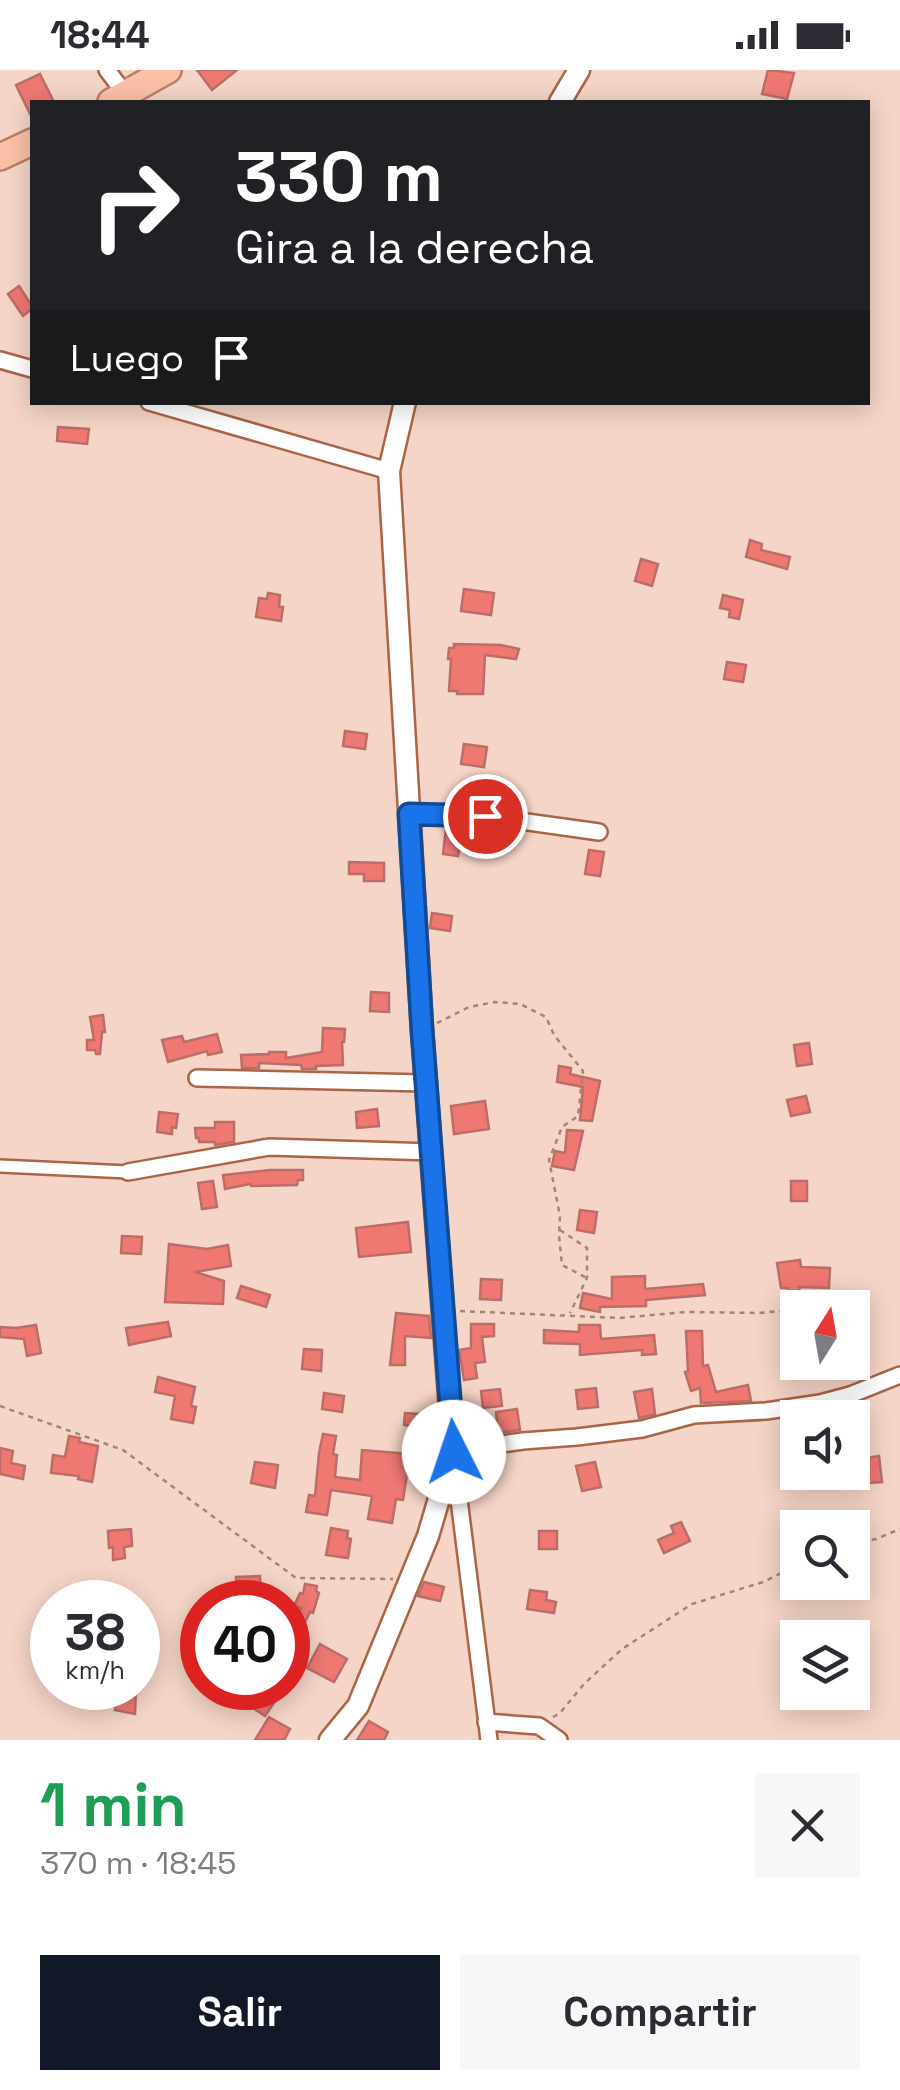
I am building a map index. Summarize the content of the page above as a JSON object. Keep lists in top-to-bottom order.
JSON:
{
  "north": "top",
  "page": {
    "status": "18:44",
    "turn": ["330 m", "Gira a la derecha"],
    "then": "Luego",
    "speed": "38 km/h",
    "limit": "40",
    "heading": ["1 min", "370 m · 18:45"],
    "buttons": ["Salir", "Compartir"]
  }
}
